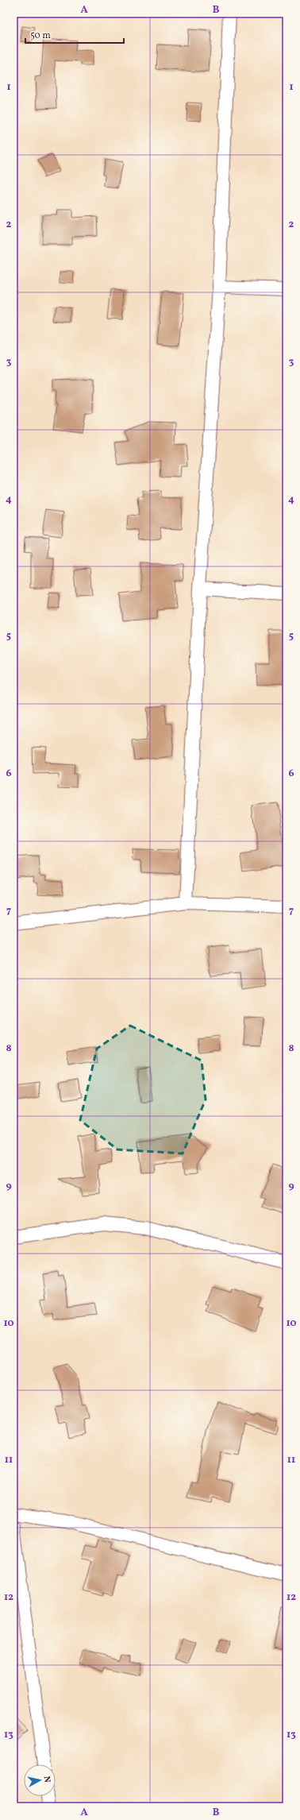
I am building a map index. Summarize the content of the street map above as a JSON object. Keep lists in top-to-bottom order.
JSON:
{
  "scale_bar": "50 m",
  "north": "right",
  "grid": {
    "columns": ["A", "B"],
    "rows": [
      "1",
      "2",
      "3",
      "4",
      "5",
      "6",
      "7",
      "8",
      "9",
      "10",
      "11",
      "12",
      "13"
    ]
  }
}
